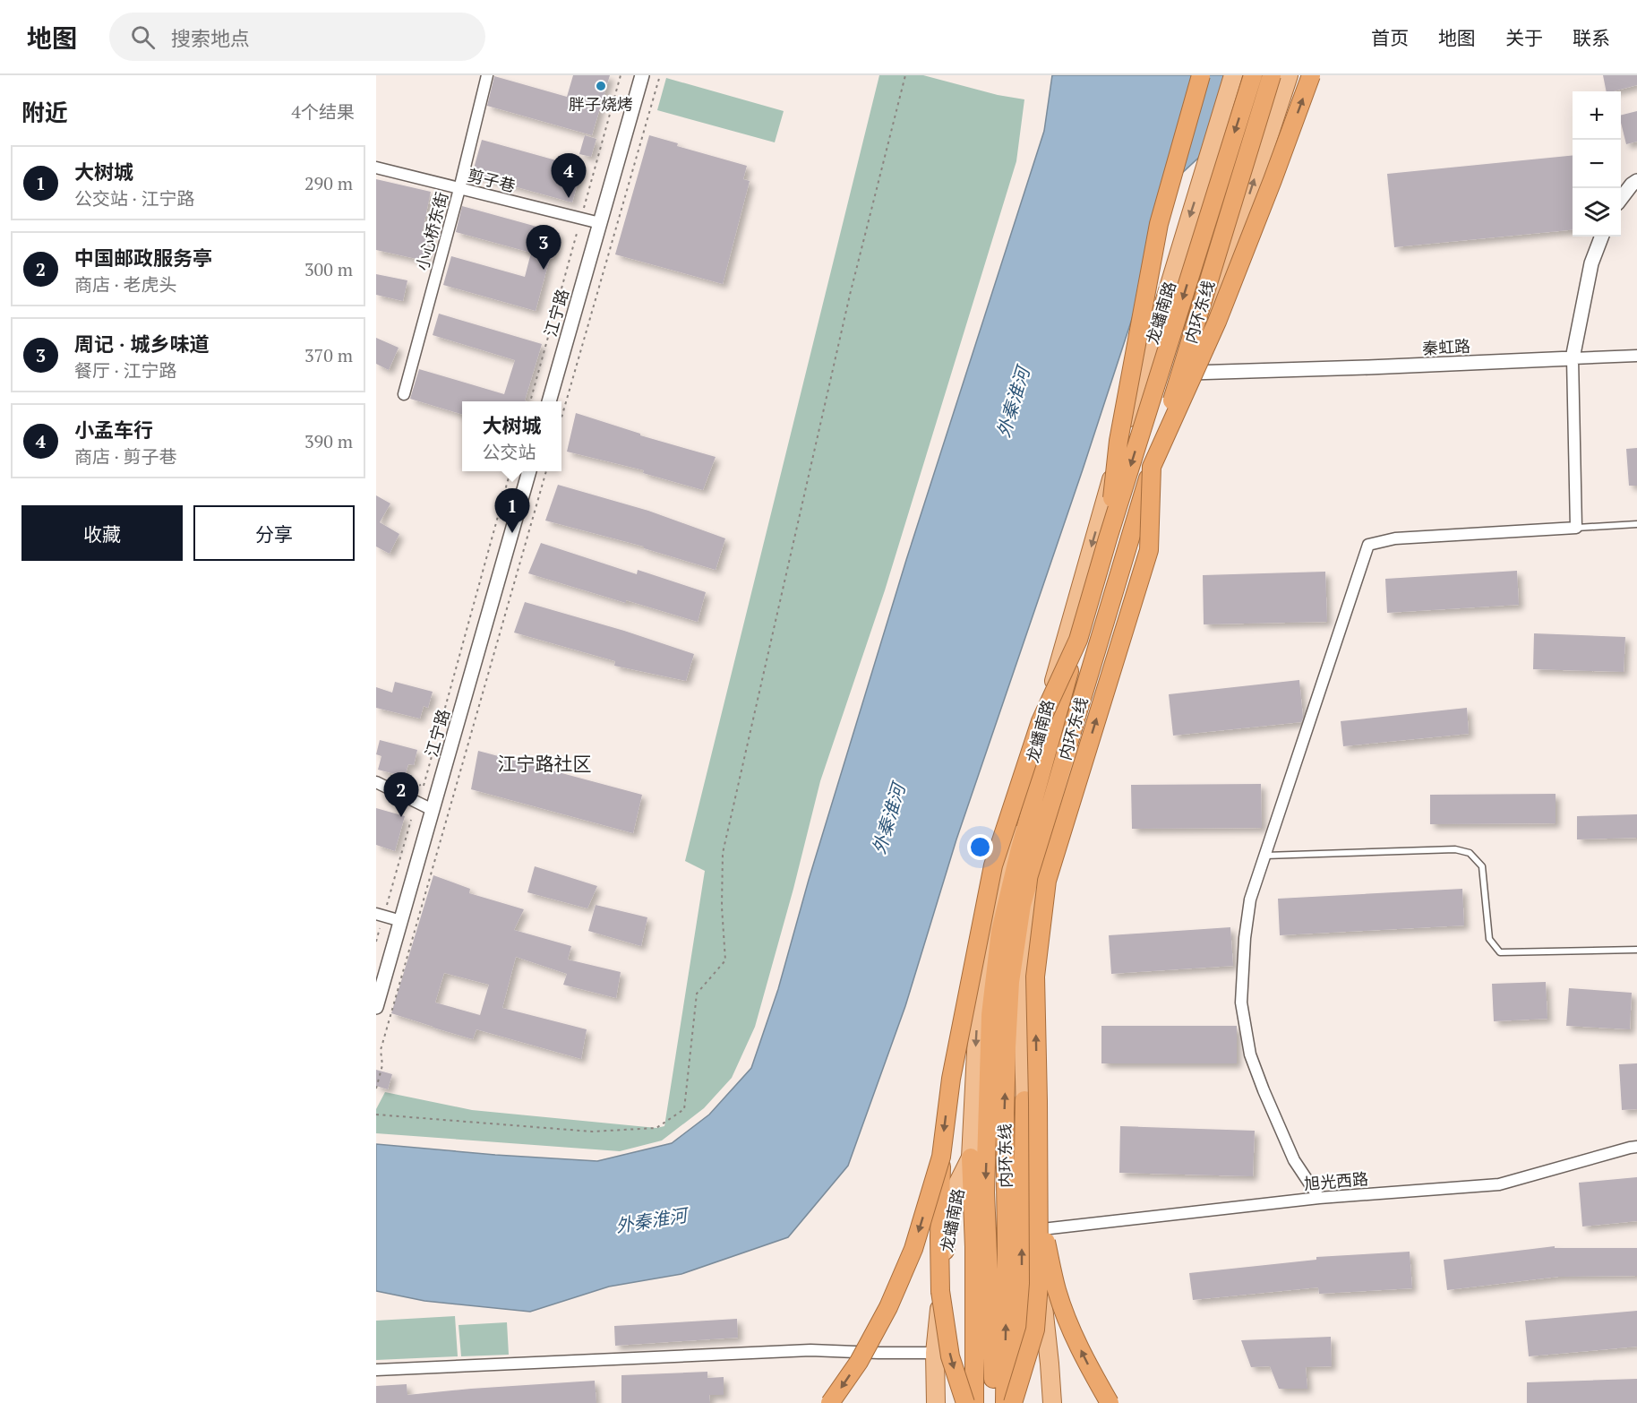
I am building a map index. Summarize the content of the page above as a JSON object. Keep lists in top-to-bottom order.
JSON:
{
  "streets": {
    "highway": ["内环东线"],
    "main road": ["龙蟠南路"],
    "street": [
      "剪子巷",
      "小心桥东街",
      "江宁路",
      "秦虹路",
      "旭光西路"
    ]
  },
  "crossings": [
    ["剪子巷", "小心桥东街"],
    ["剪子巷", "江宁路"]
  ],
  "districts": ["江宁路社区"],
  "water": ["外秦淮河"],
  "places": ["胖子烧烤"],
  "page": {
    "header": "地图",
    "search": "搜索地点",
    "nav": [
      "首页",
      "地图",
      "关于",
      "联系"
    ],
    "heading": ["附近", "4个结果"],
    "map_buttons": ["+", "−"],
    "list": [
      {
        "mark": "1",
        "name": "大树城",
        "note": "公交站 · 江宁路",
        "value": "290 m"
      },
      {
        "mark": "2",
        "name": "中国邮政服务亭",
        "note": "商店 · 老虎头",
        "value": "300 m"
      },
      {
        "mark": "3",
        "name": "周记 · 城乡味道",
        "note": "餐厅 · 江宁路",
        "value": "370 m"
      },
      {
        "mark": "4",
        "name": "小孟车行",
        "note": "商店 · 剪子巷",
        "value": "390 m"
      }
    ],
    "pins": [
      "4",
      "3",
      "1",
      "2"
    ],
    "popup": ["大树城", "公交站"],
    "buttons": ["收藏", "分享"]
  }
}
